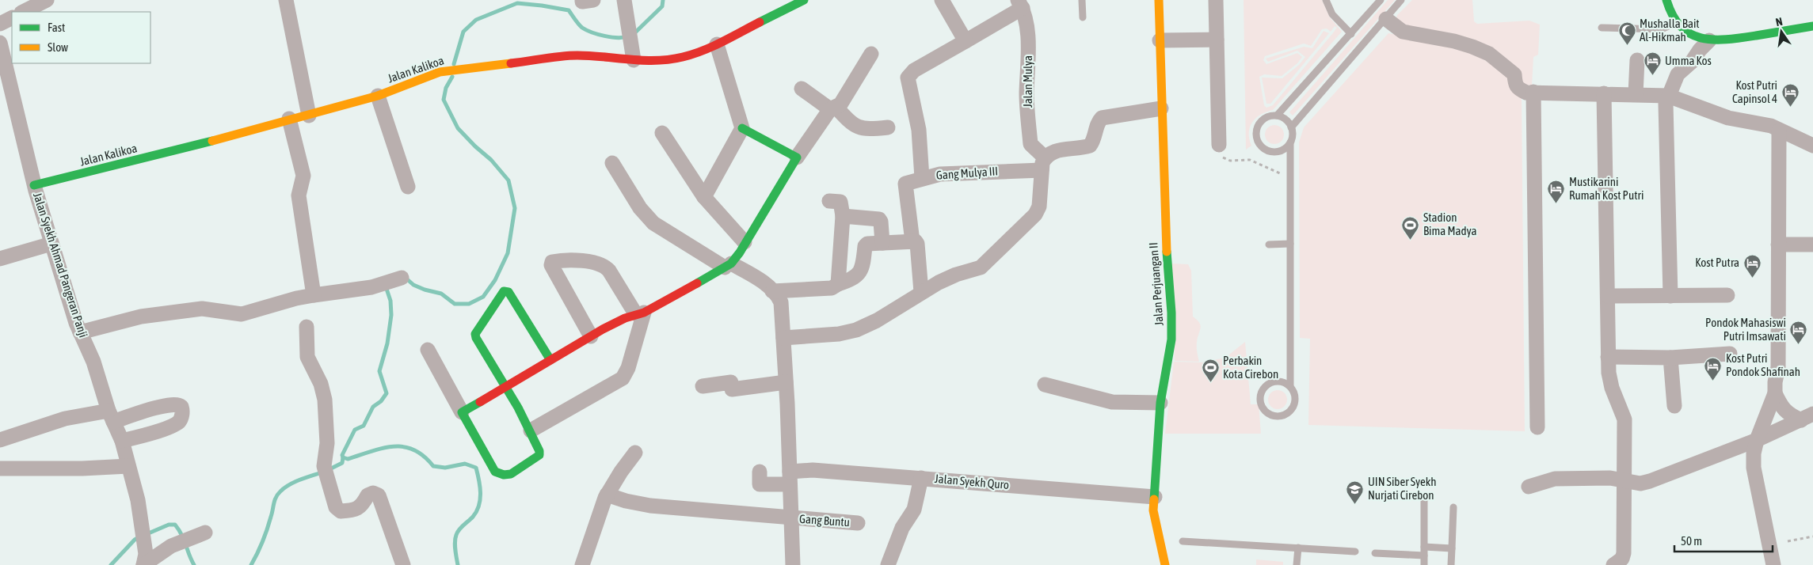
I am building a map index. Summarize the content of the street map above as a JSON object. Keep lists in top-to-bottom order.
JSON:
{
  "streets": {
    "street": [
      "Jalan Kalikoa",
      "Jalan Mulya",
      "Gang Mulya III",
      "Jalan Syekh Ahmad Pangeran Panji",
      "Jalan Perjuangan II",
      "Jalan Syekh Quro",
      "Gang Buntu"
    ]
  },
  "crossings": [
    ["Jalan Kalikoa", "Jalan Syekh Ahmad Pangeran Panji"],
    ["Jalan Mulya", "Gang Mulya III"],
    ["Jalan Perjuangan II", "Jalan Syekh Quro"]
  ],
  "places": {
    "mosque": ["Mushalla Bait Al-Hikmah"],
    "hotel": [
      "Umma Kos",
      "Kost Putri Capinsol 4",
      "Mustikarini Rumah Kost Putri",
      "Kost Putra",
      "Pondok Mahasiswi Putri Imsawati",
      "Kost Putri Pondok Shafinah"
    ],
    "sports": ["Stadion Bima Madya", "Perbakin Kota Cirebon"],
    "school or university": ["UIN Siber Syekh Nurjati Cirebon"]
  },
  "legend": ["Fast", "Slow"],
  "scale_bar": "50 m",
  "north": "top"
}
